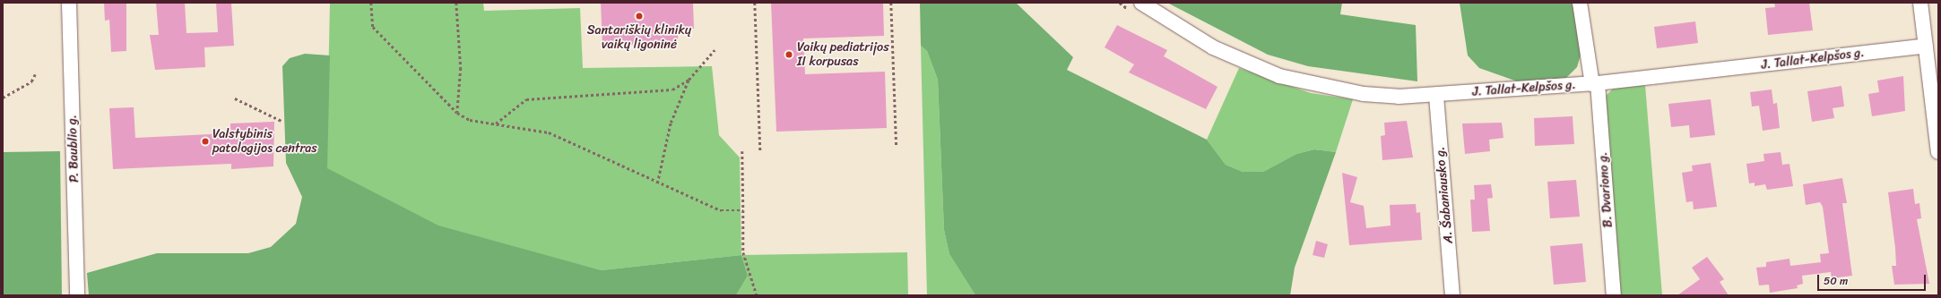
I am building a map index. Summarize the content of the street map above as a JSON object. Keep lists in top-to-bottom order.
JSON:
{
  "streets": {
    "street": [
      "J. Tallat-Kelpšos g.",
      "P. Baublio g.",
      "B. Dvariono g.",
      "A. Šabaniausko g."
    ]
  },
  "crossings": [
    ["J. Tallat-Kelpšos g.", "B. Dvariono g."],
    ["J. Tallat-Kelpšos g.", "A. Šabaniausko g."]
  ],
  "places": ["Santariškių klinikų vaikų ligoninė", "Vaikų pediatrijos II korpusas", "Valstybinis patologijos centras"],
  "scale_bar": "50 m"
}
